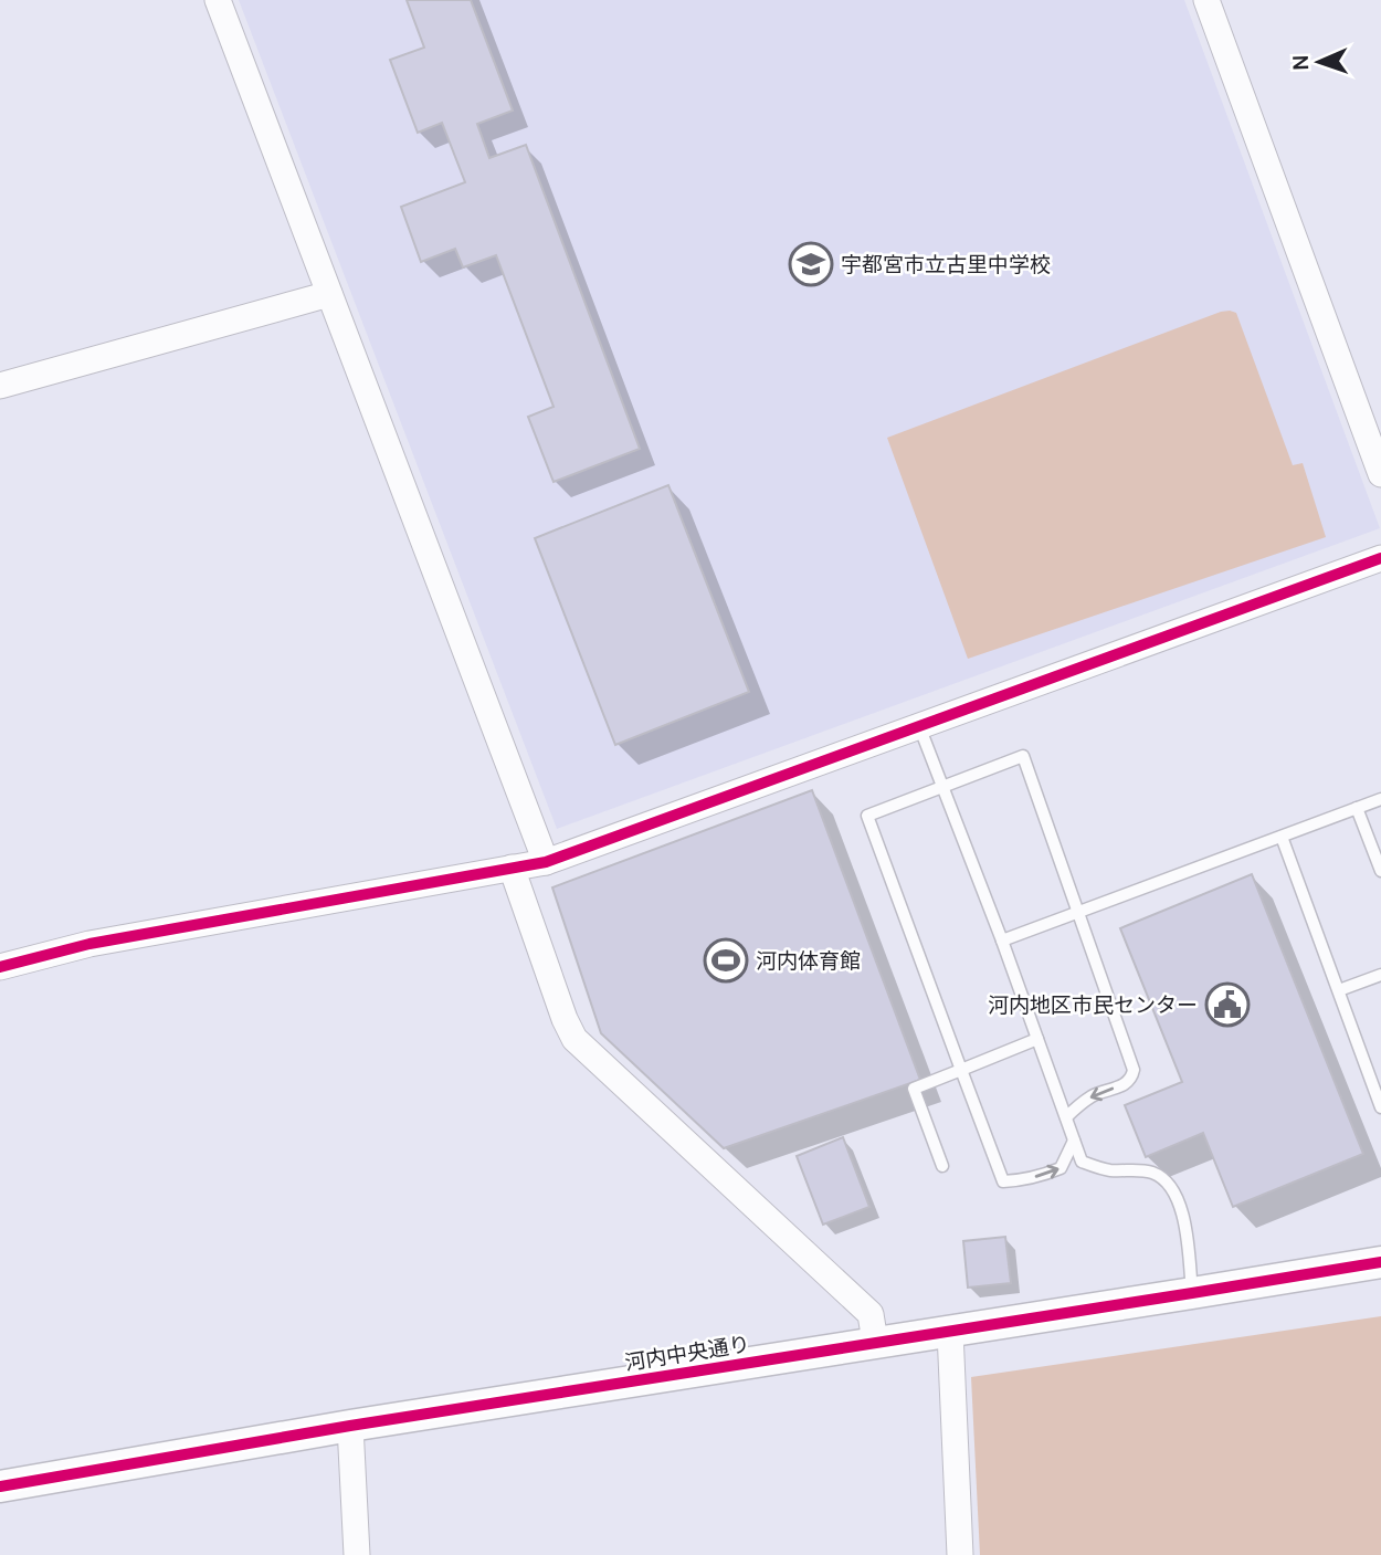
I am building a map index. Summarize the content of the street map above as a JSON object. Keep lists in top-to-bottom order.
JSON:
{
  "streets": {
    "street": ["河内中央通り"]
  },
  "places": {
    "school or university": ["宇都宮市立古里中学校"],
    "sports": ["河内体育館"],
    "public building": ["河内地区市民センター"]
  },
  "north": "left"
}
